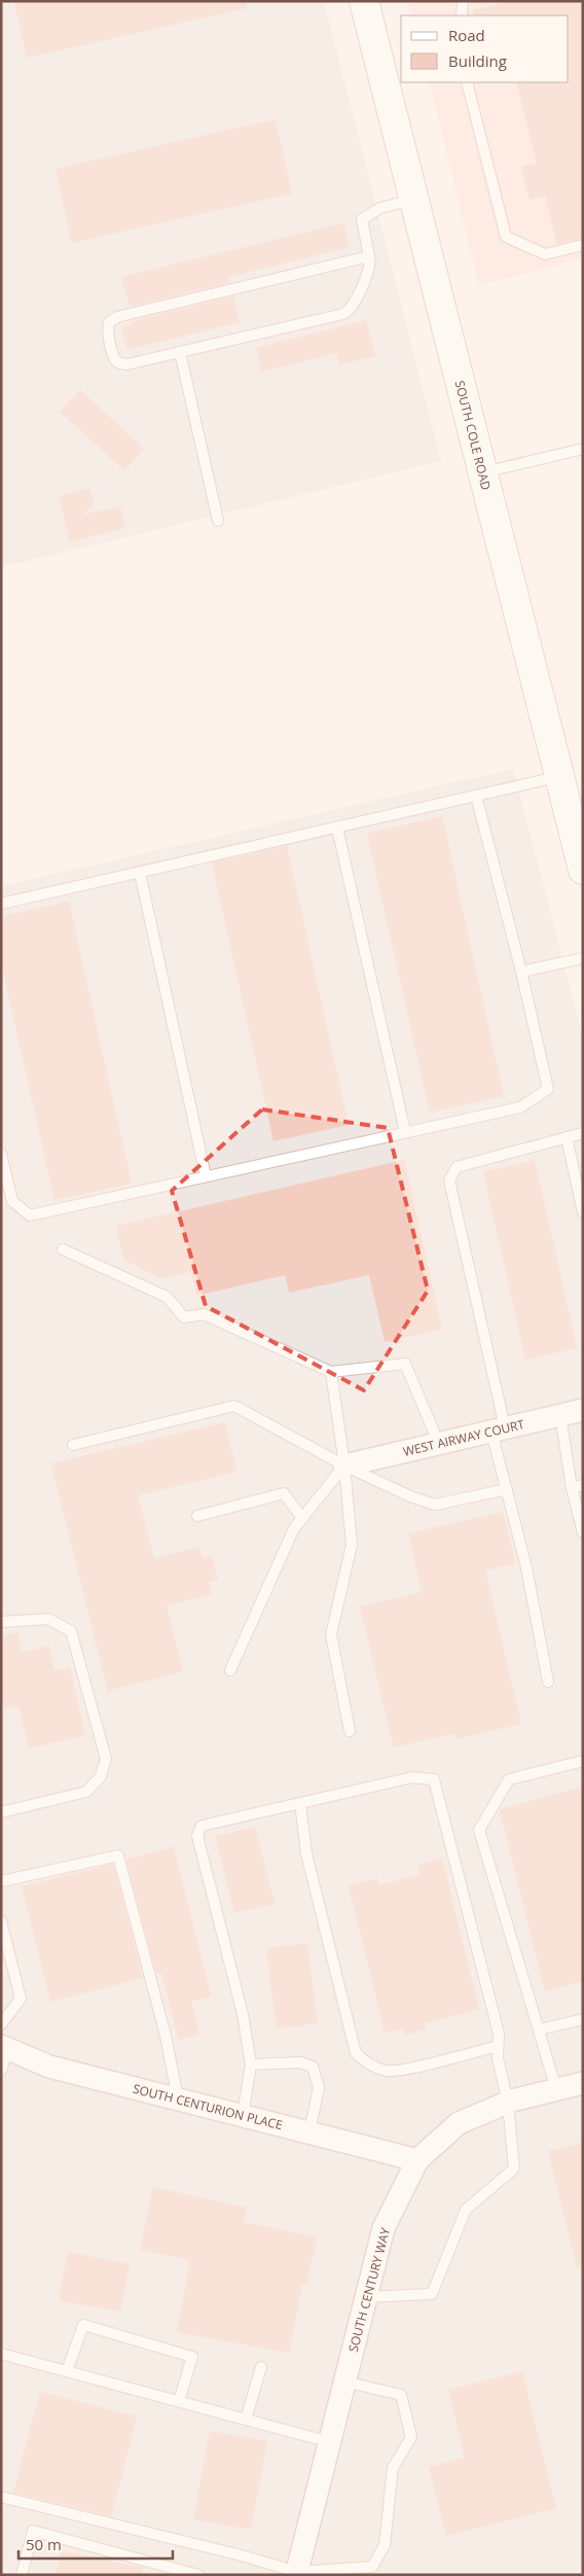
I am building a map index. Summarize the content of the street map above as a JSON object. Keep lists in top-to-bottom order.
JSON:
{
  "streets": {
    "main road": ["SOUTH COLE ROAD"],
    "street": ["WEST AIRWAY COURT", "SOUTH CENTURION PLACE", "SOUTH CENTURY WAY"]
  },
  "crossings": [
    ["SOUTH CENTURION PLACE", "SOUTH CENTURY WAY"]
  ],
  "legend": ["Road", "Building"],
  "scale_bar": "50 m"
}
